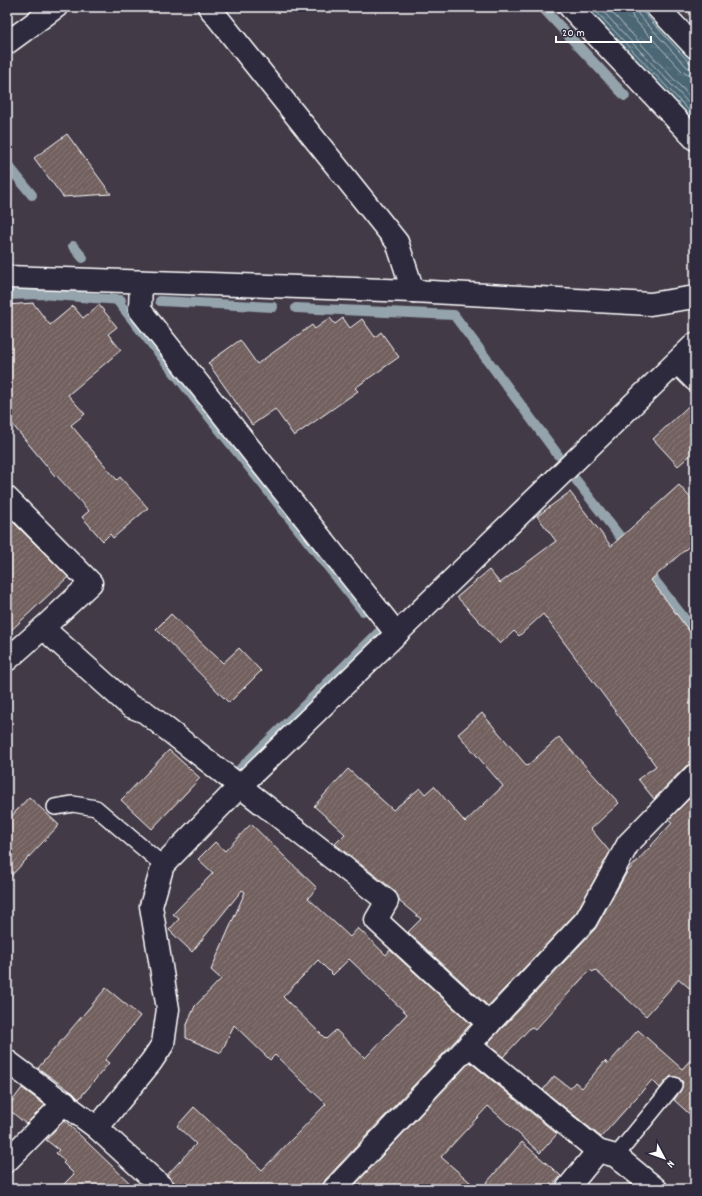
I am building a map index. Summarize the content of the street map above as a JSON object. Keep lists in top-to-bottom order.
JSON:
{
  "scale_bar": "20 m",
  "north": "bottom right"
}
